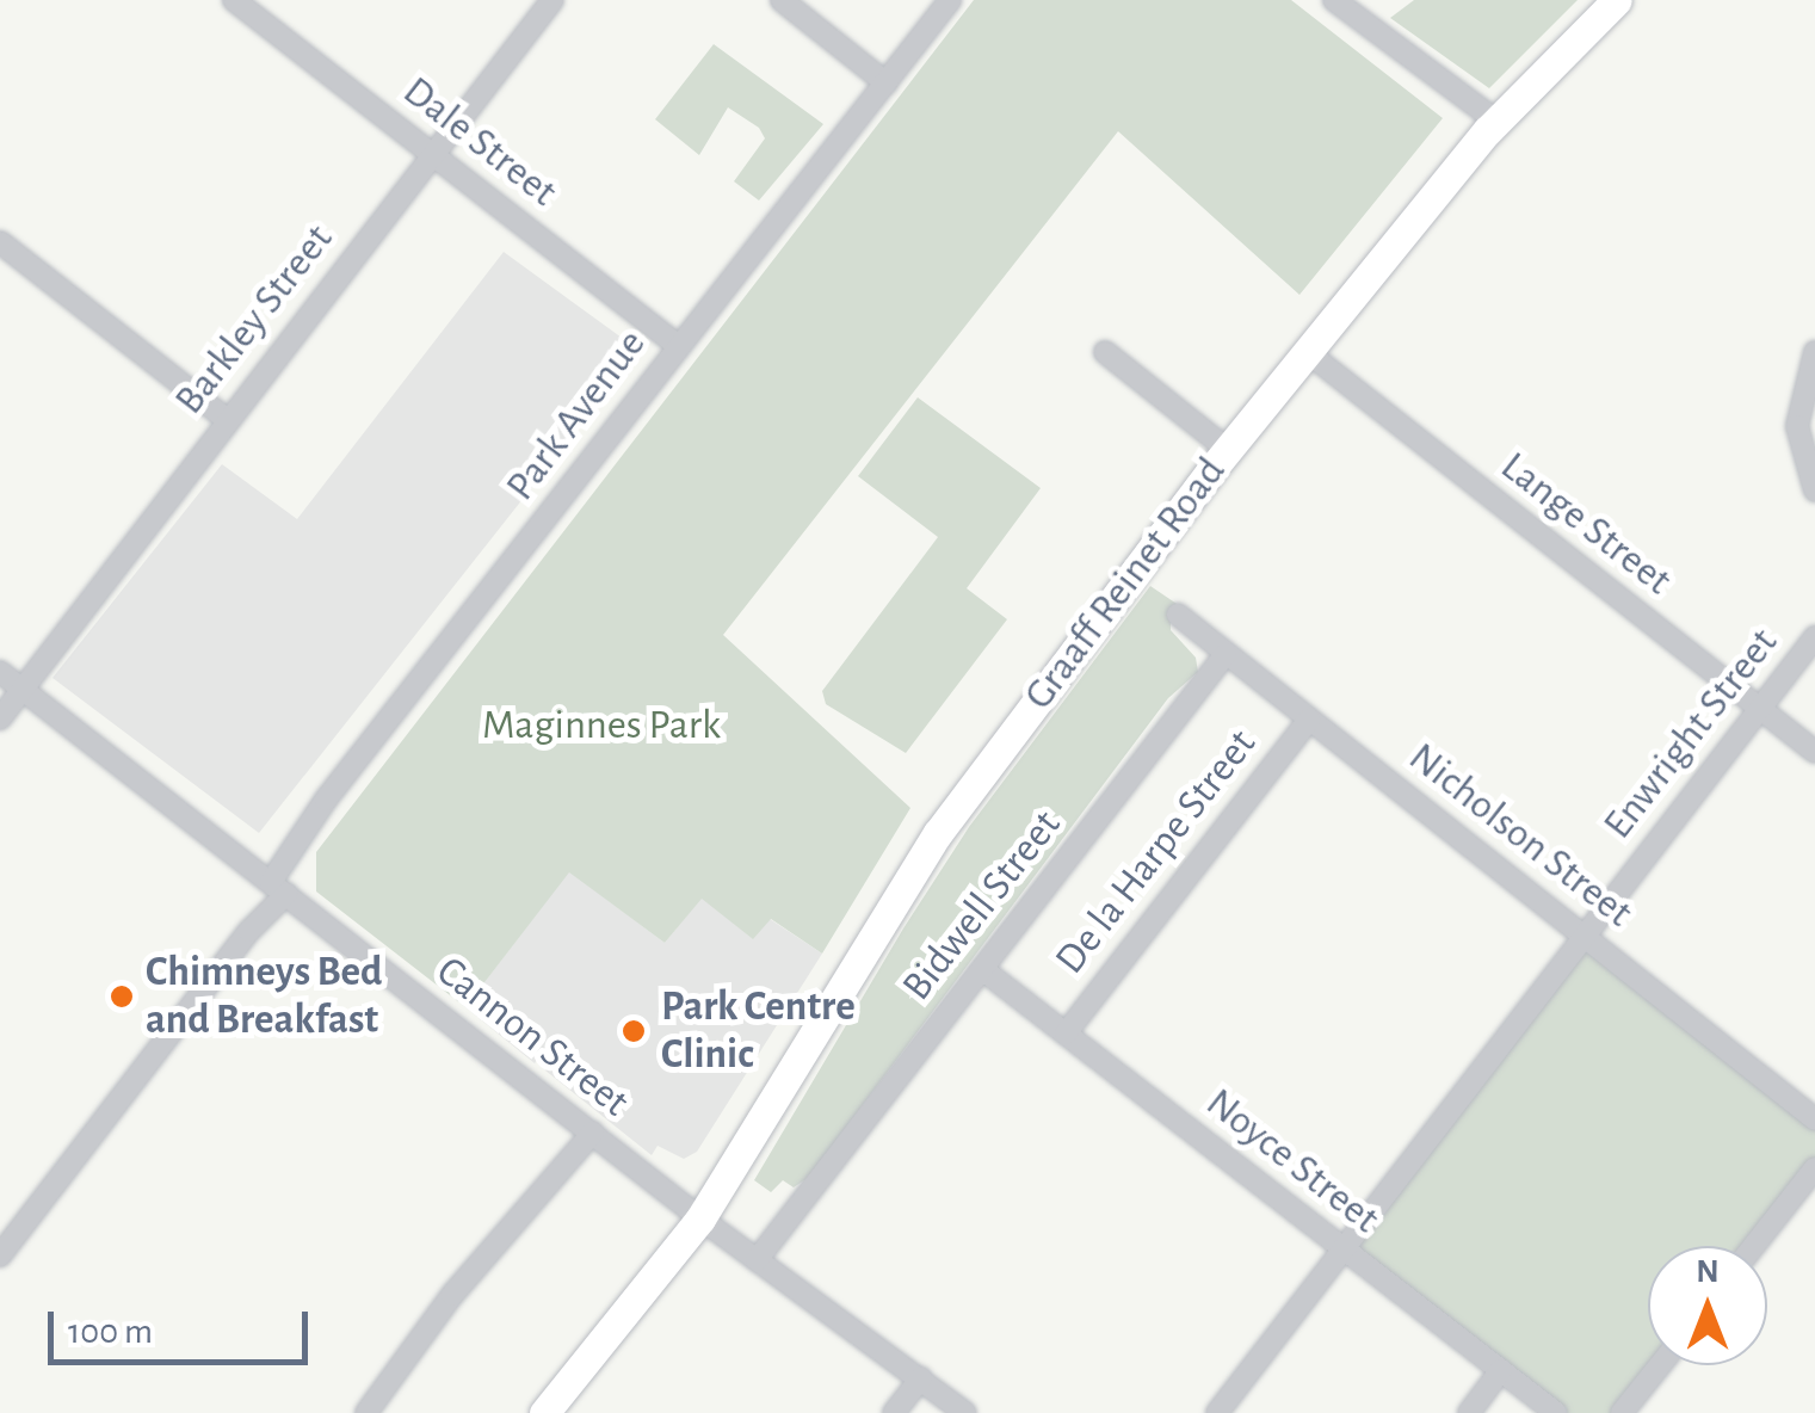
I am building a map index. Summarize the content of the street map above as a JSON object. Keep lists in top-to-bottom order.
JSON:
{
  "streets": {
    "main road": ["Graaff Reinet Road"],
    "street": [
      "Dale Street",
      "Barkley Street",
      "Park Avenue",
      "Lange Street",
      "Enwright Street",
      "Nicholson Street",
      "De la Harpe Street",
      "Bidwell Street",
      "Cannon Street",
      "Noyce Street"
    ]
  },
  "crossings": [
    ["Dale Street", "Barkley Street"],
    ["Dale Street", "Park Avenue"],
    ["Barkley Street", "Cannon Street"],
    ["Park Avenue", "Cannon Street"],
    ["Lange Street", "Graaff Reinet Road"],
    ["Lange Street", "Enwright Street"],
    ["Graaff Reinet Road", "Cannon Street"],
    ["Enwright Street", "Nicholson Street"],
    ["Enwright Street", "Noyce Street"],
    ["Nicholson Street", "De la Harpe Street"],
    ["Nicholson Street", "Bidwell Street"],
    ["De la Harpe Street", "Noyce Street"],
    ["Bidwell Street", "Cannon Street"],
    ["Bidwell Street", "Noyce Street"]
  ],
  "parks": ["Maginnes Park"],
  "places": ["Chimneys Bed and Breakfast", "Park Centre Clinic"],
  "scale_bar": "100 m",
  "north": "top"
}
